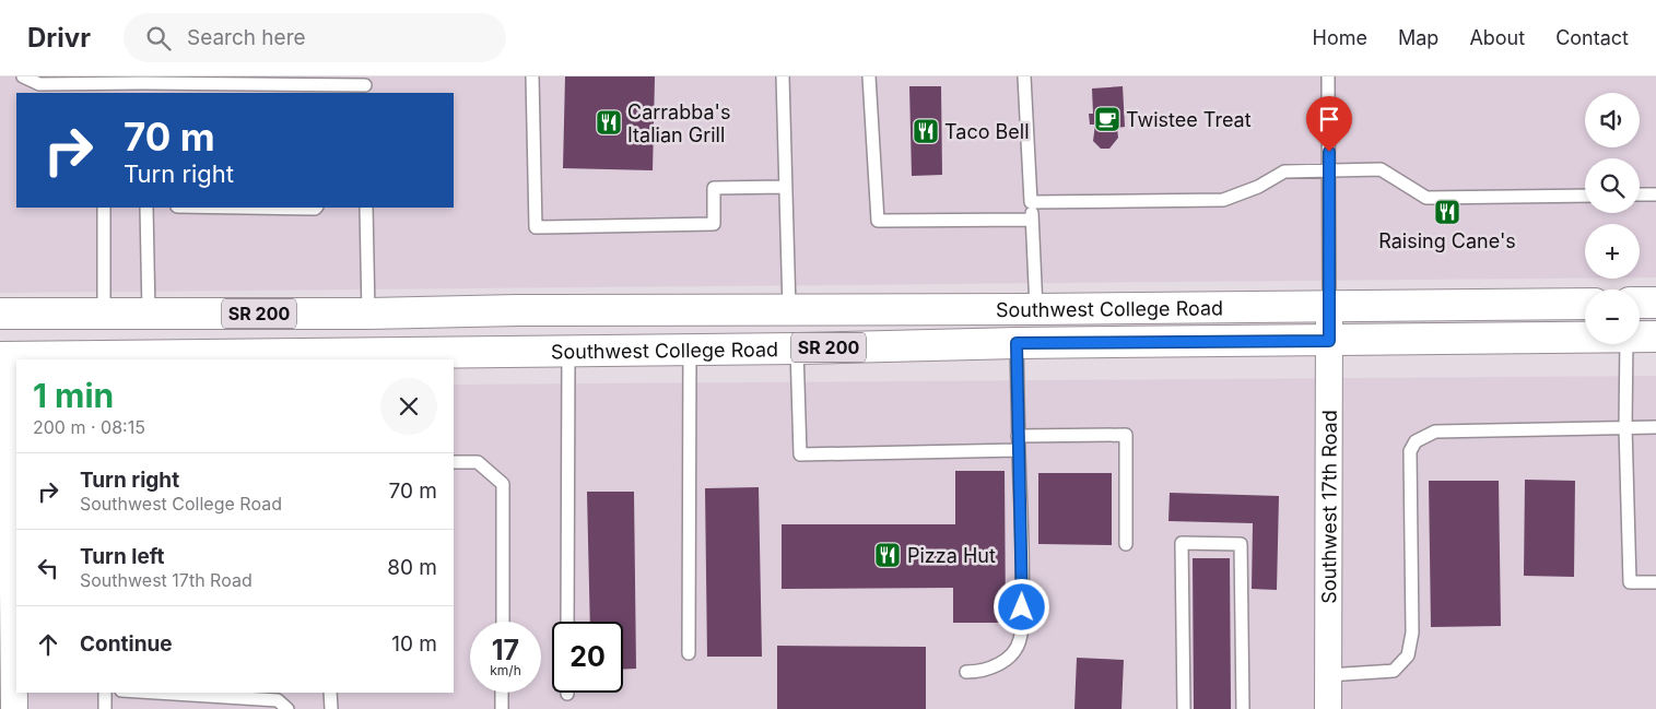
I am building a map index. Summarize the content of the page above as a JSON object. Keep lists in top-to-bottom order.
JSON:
{
  "streets": {
    "main road": ["Southwest College Road", "SR 200"],
    "street": ["Southwest 17th Road"]
  },
  "crossings": [
    ["Southwest College Road", "Southwest 17th Road"]
  ],
  "places": {
    "cafe": ["Twistee Treat"],
    "restaurant": [
      "Carrabba's Italian Grill",
      "Taco Bell",
      "Raising Cane's",
      "Pizza Hut"
    ]
  },
  "page": {
    "header": "Drivr",
    "search": "Search here",
    "nav": [
      "Home",
      "Map",
      "About",
      "Contact"
    ],
    "map_buttons": ["+", "−"],
    "turn": ["70 m", "Turn right"],
    "heading": ["1 min", "200 m · 08:15"],
    "list": [
      {
        "name": "Turn right",
        "note": "Southwest College Road",
        "value": "70 m"
      },
      {
        "name": "Turn left",
        "note": "Southwest 17th Road",
        "value": "80 m"
      },
      {
        "name": "Continue",
        "value": "10 m"
      }
    ],
    "speed": "17 km/h",
    "limit": "20"
  }
}
